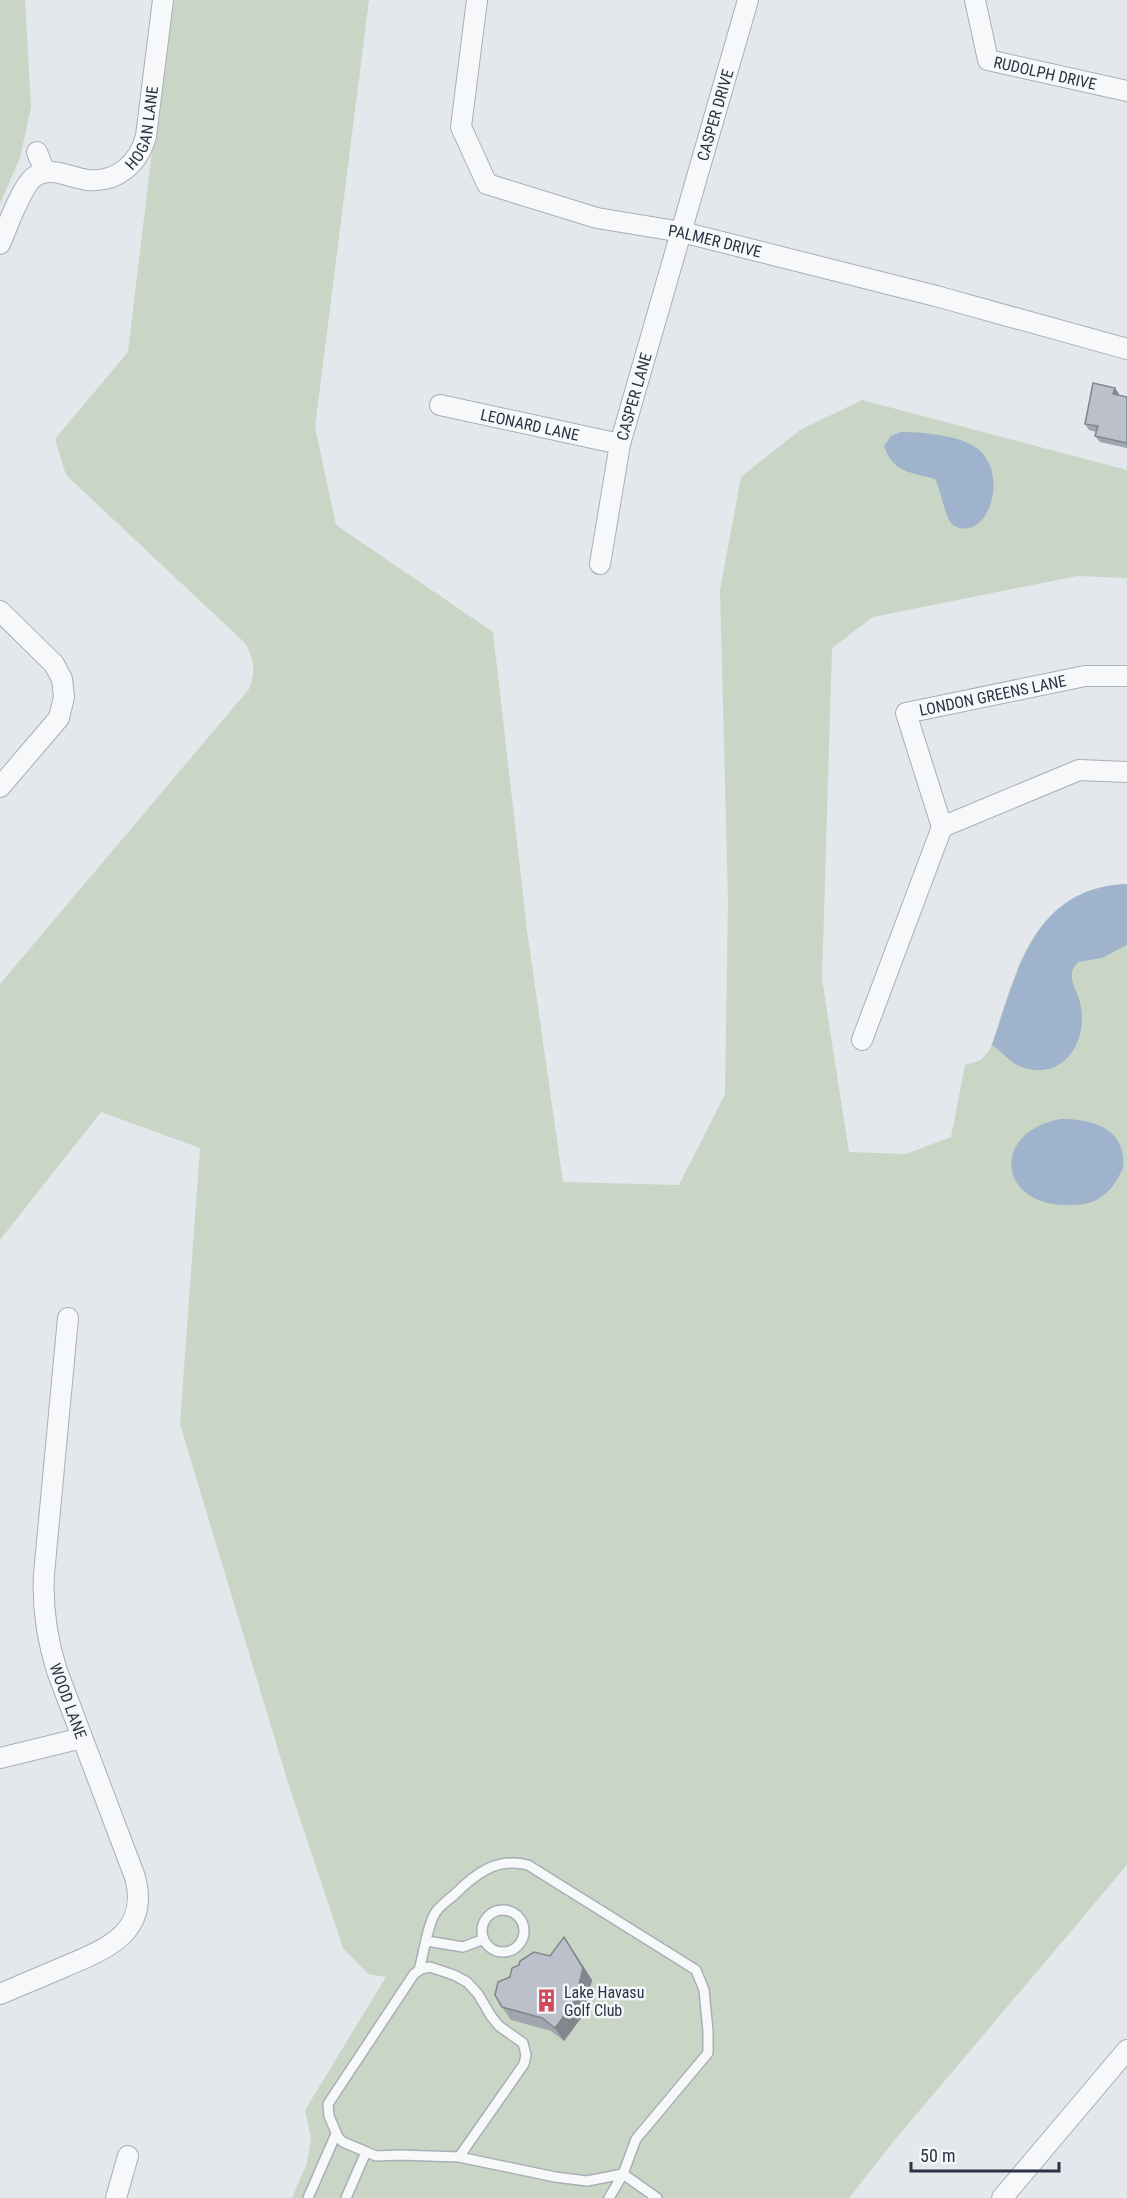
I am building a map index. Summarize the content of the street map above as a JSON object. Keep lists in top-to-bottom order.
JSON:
{
  "streets": {
    "street": [
      "RUDOLPH DRIVE",
      "CASPER DRIVE",
      "HOGAN LANE",
      "PALMER DRIVE",
      "CASPER LANE",
      "LEONARD LANE",
      "LONDON GREENS LANE",
      "WOOD LANE"
    ]
  },
  "crossings": [
    ["CASPER DRIVE", "PALMER DRIVE"],
    ["CASPER DRIVE", "CASPER LANE"],
    ["PALMER DRIVE", "CASPER LANE"],
    ["CASPER LANE", "LEONARD LANE"]
  ],
  "places": {
    "building": ["Lake Havasu Golf Club"]
  },
  "scale_bar": "50 m"
}
